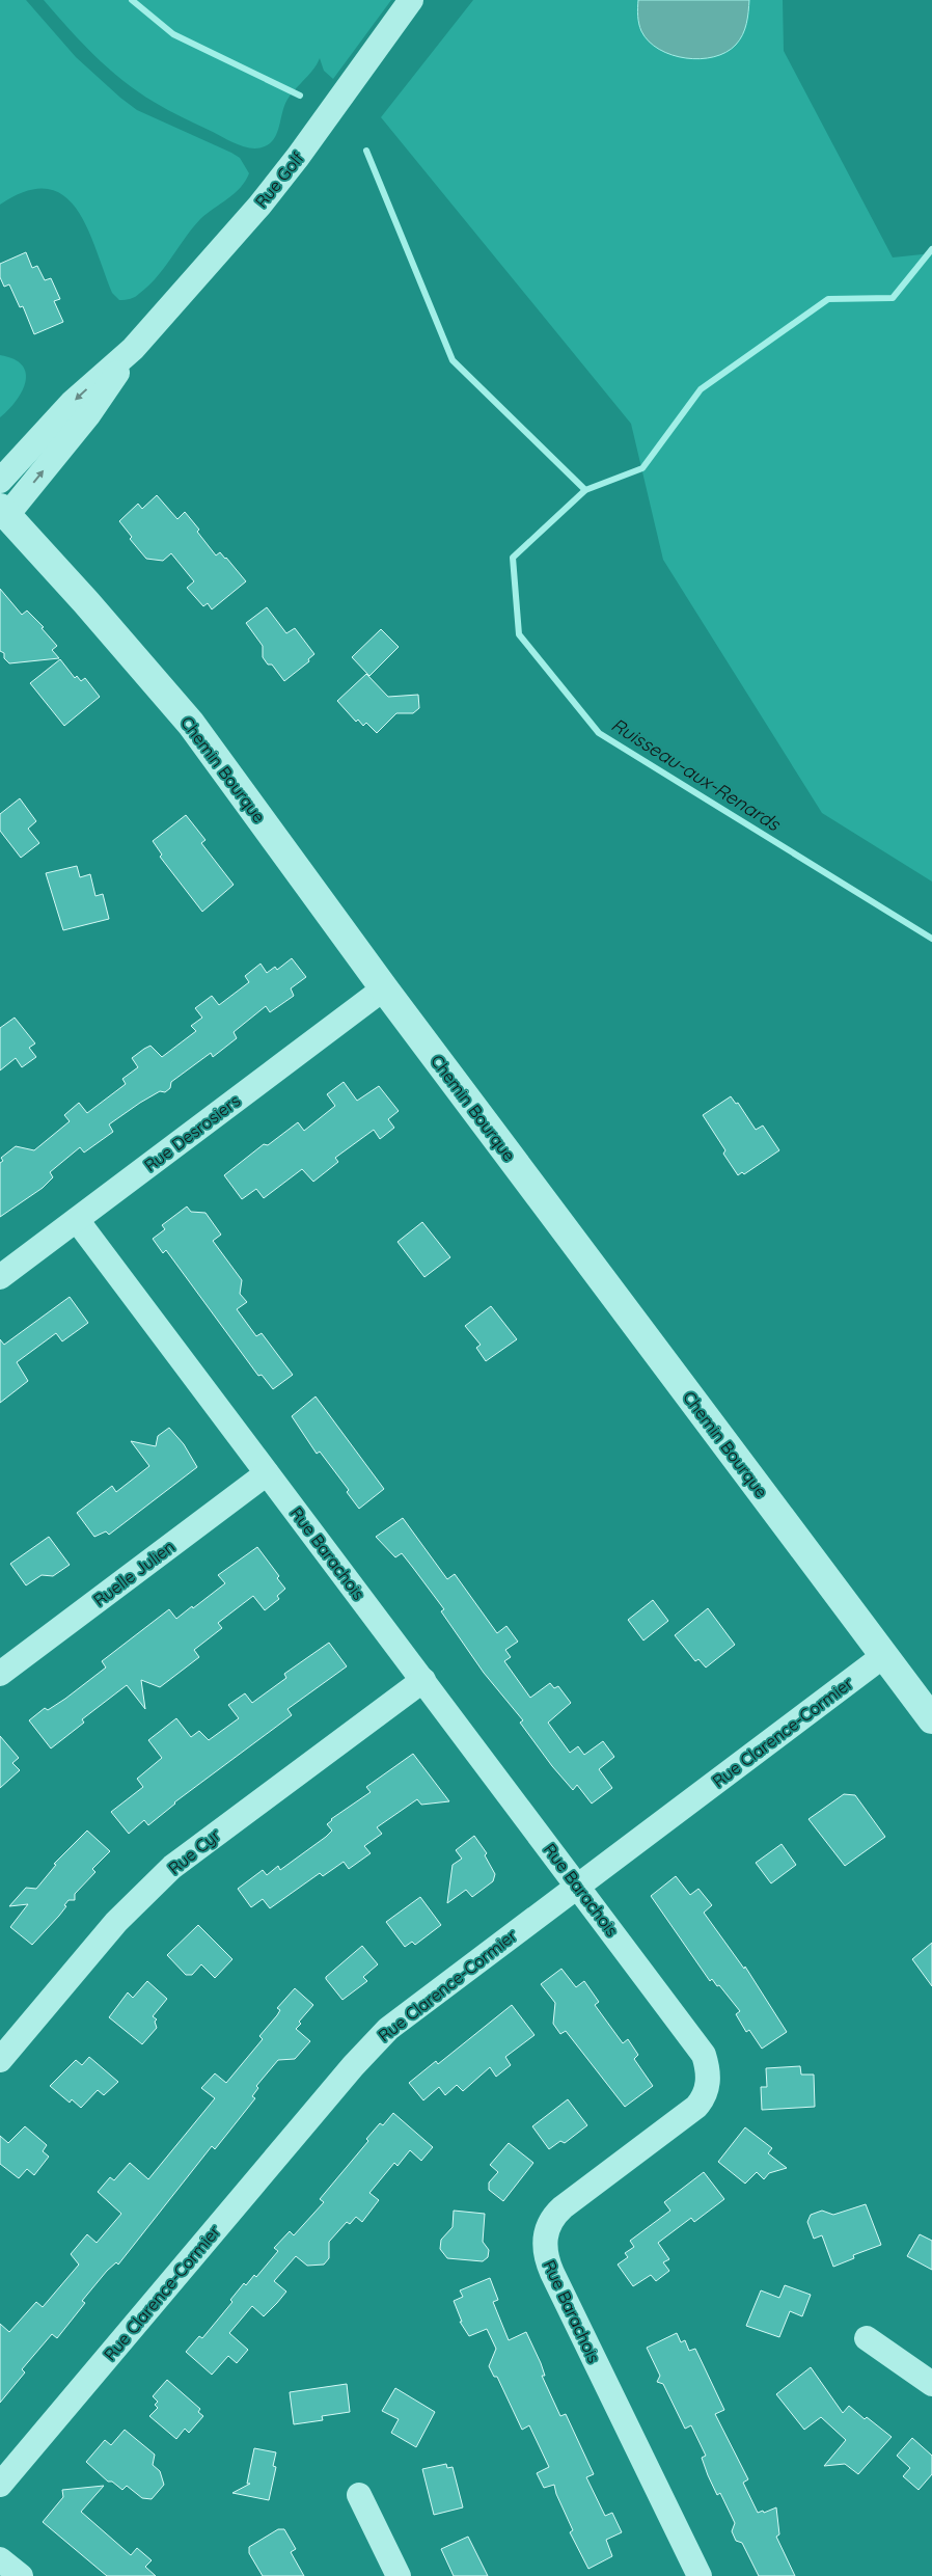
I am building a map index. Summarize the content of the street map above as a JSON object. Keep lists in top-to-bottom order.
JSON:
{
  "streets": {
    "street": [
      "Rue Golf",
      "Chemin Bourque",
      "Rue Desrosiers",
      "Rue Barachois",
      "Ruelle Julien",
      "Rue Clarence-Cormier",
      "Rue Cyr"
    ]
  },
  "crossings": [
    ["Rue Golf", "Chemin Bourque"],
    ["Chemin Bourque", "Rue Desrosiers"],
    ["Chemin Bourque", "Rue Clarence-Cormier"],
    ["Rue Desrosiers", "Rue Barachois"],
    ["Rue Barachois", "Ruelle Julien"],
    ["Rue Barachois", "Rue Clarence-Cormier"],
    ["Rue Barachois", "Rue Cyr"]
  ],
  "water": ["Ruisseau-aux-Renards"]
}
